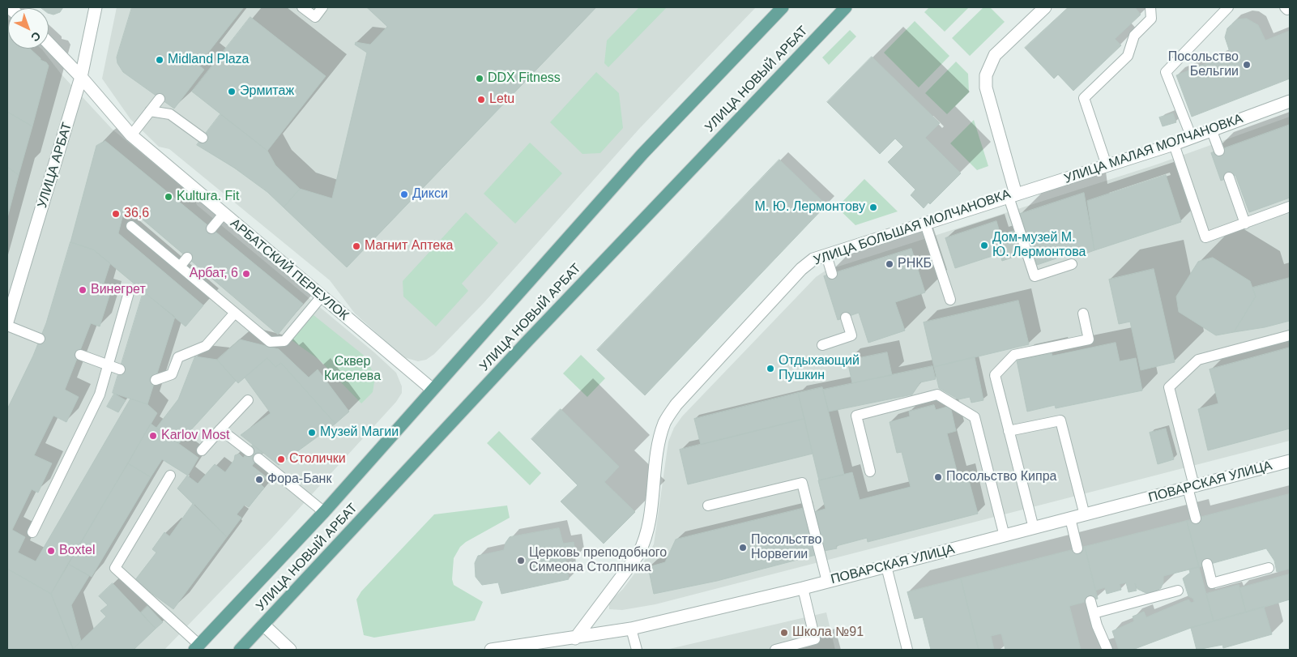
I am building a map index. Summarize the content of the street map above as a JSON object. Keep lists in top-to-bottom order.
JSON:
{
  "streets": {
    "main road": ["УЛИЦА НОВЫЙ АРБАТ"],
    "street": [
      "УЛИЦА МАЛАЯ МОЛЧАНОВКА",
      "УЛИЦА АРБАТ",
      "УЛИЦА БОЛЬШАЯ МОЛЧАНОВКА",
      "АРБАТСКИЙ ПЕРЕУЛОК",
      "ПОВАРСКАЯ УЛИЦА"
    ]
  },
  "crossings": [
    ["УЛИЦА НОВЫЙ АРБАТ", "АРБАТСКИЙ ПЕРЕУЛОК"],
    ["УЛИЦА МАЛАЯ МОЛЧАНОВКА", "УЛИЦА БОЛЬШАЯ МОЛЧАНОВКА"],
    ["УЛИЦА АРБАТ", "АРБАТСКИЙ ПЕРЕУЛОК"],
    ["УЛИЦА БОЛЬШАЯ МОЛЧАНОВКА", "ПОВАРСКАЯ УЛИЦА"]
  ],
  "parks": ["Сквер Киселева"],
  "places": [
    "Midland Plaza",
    "Посольство Бельгии",
    "DDX Fitness",
    "Эрмитаж",
    "Letu",
    "Дикси",
    "Kultura. Fit",
    "М. Ю. Лермонтову",
    "36,6",
    "Дом-музей М. Ю. Лермонтова",
    "Магнит Аптека",
    "РНКБ",
    "Арбат, 6",
    "Винегрет",
    "Отдыхающий Пушкин",
    "Музей Магии",
    "Karlov Most",
    "Столички",
    "Посольство Кипра",
    "Фора-Банк",
    "Посольство Норвегии",
    "Boxtel",
    "Церковь преподобного Симеона Столпника",
    "Школа №91"
  ],
  "north": "bottom right"
}
